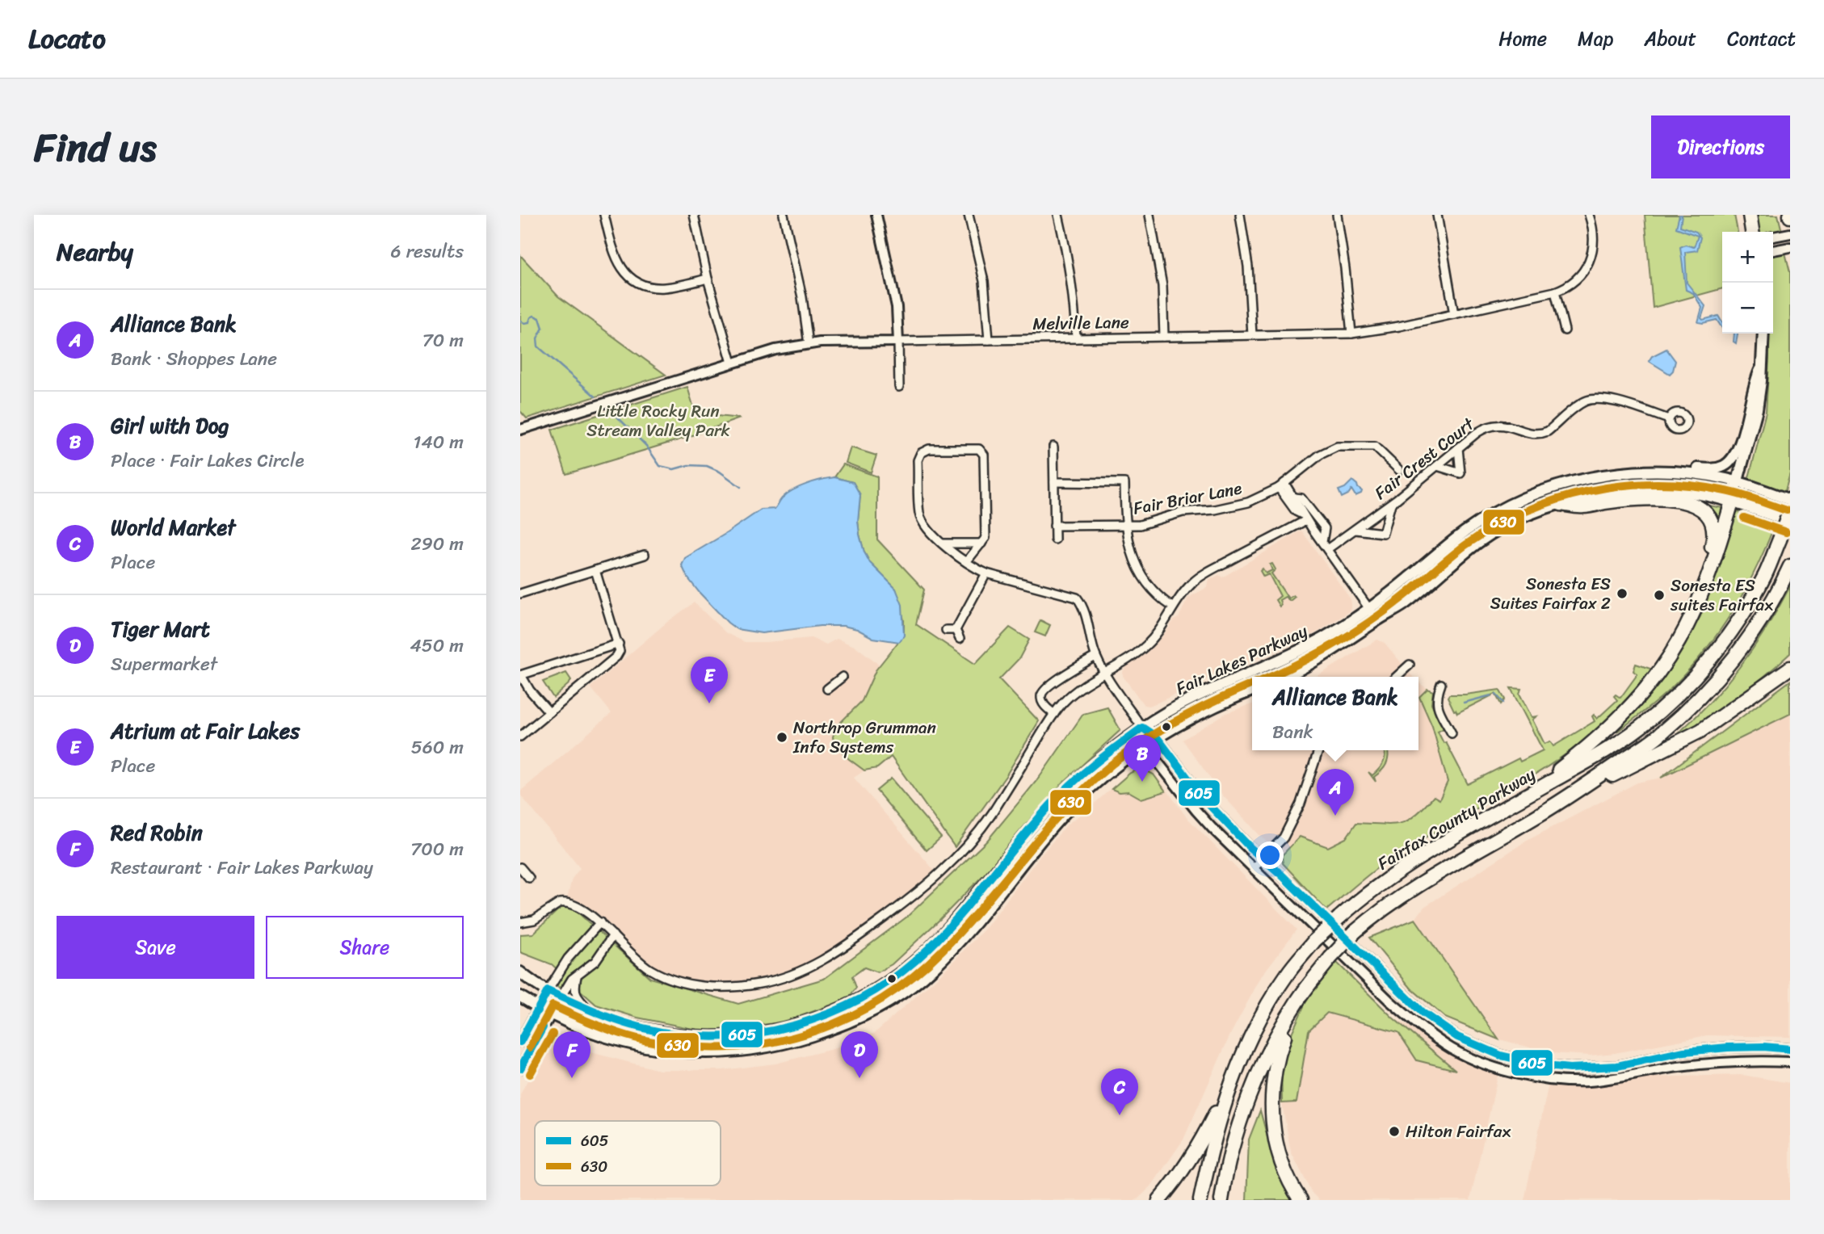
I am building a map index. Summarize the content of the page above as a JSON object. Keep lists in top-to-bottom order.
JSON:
{
  "streets": {
    "highway": ["Fairfax County Parkway"],
    "main road": ["Fair Lakes Parkway"],
    "street": ["Melville Lane", "Fair Crest Court", "Fair Briar Lane"]
  },
  "parks": ["Little Rocky Run Stream Valley Park"],
  "places": [
    "Sonesta ES Suites Fairfax 2",
    "Sonesta ES suites Fairfax",
    "Northrop Grumman Info Systems",
    "Hilton Fairfax"
  ],
  "lines": ["transit line 630", "transit line 605"],
  "legend": ["605", "630"],
  "page": {
    "header": "Locato",
    "nav": [
      "Home",
      "Map",
      "About",
      "Contact"
    ],
    "title": "Find us",
    "buttons": [
      "Directions",
      ["Save", "Share"]
    ],
    "heading": ["Nearby", "6 results"],
    "map_buttons": ["+", "−"],
    "list": [
      {
        "mark": "A",
        "name": "Alliance Bank",
        "note": "Bank · Shoppes Lane",
        "value": "70 m"
      },
      {
        "mark": "B",
        "name": "Girl with Dog",
        "note": "Place · Fair Lakes Circle",
        "value": "140 m"
      },
      {
        "mark": "C",
        "name": "World Market",
        "note": "Place",
        "value": "290 m"
      },
      {
        "mark": "D",
        "name": "Tiger Mart",
        "note": "Supermarket",
        "value": "450 m"
      },
      {
        "mark": "E",
        "name": "Atrium at Fair Lakes",
        "note": "Place",
        "value": "560 m"
      },
      {
        "mark": "F",
        "name": "Red Robin",
        "note": "Restaurant · Fair Lakes Parkway",
        "value": "700 m"
      }
    ],
    "pins": [
      "E",
      "B",
      "A",
      "D",
      "F",
      "C"
    ],
    "popup": ["Alliance Bank", "Bank"]
  }
}
